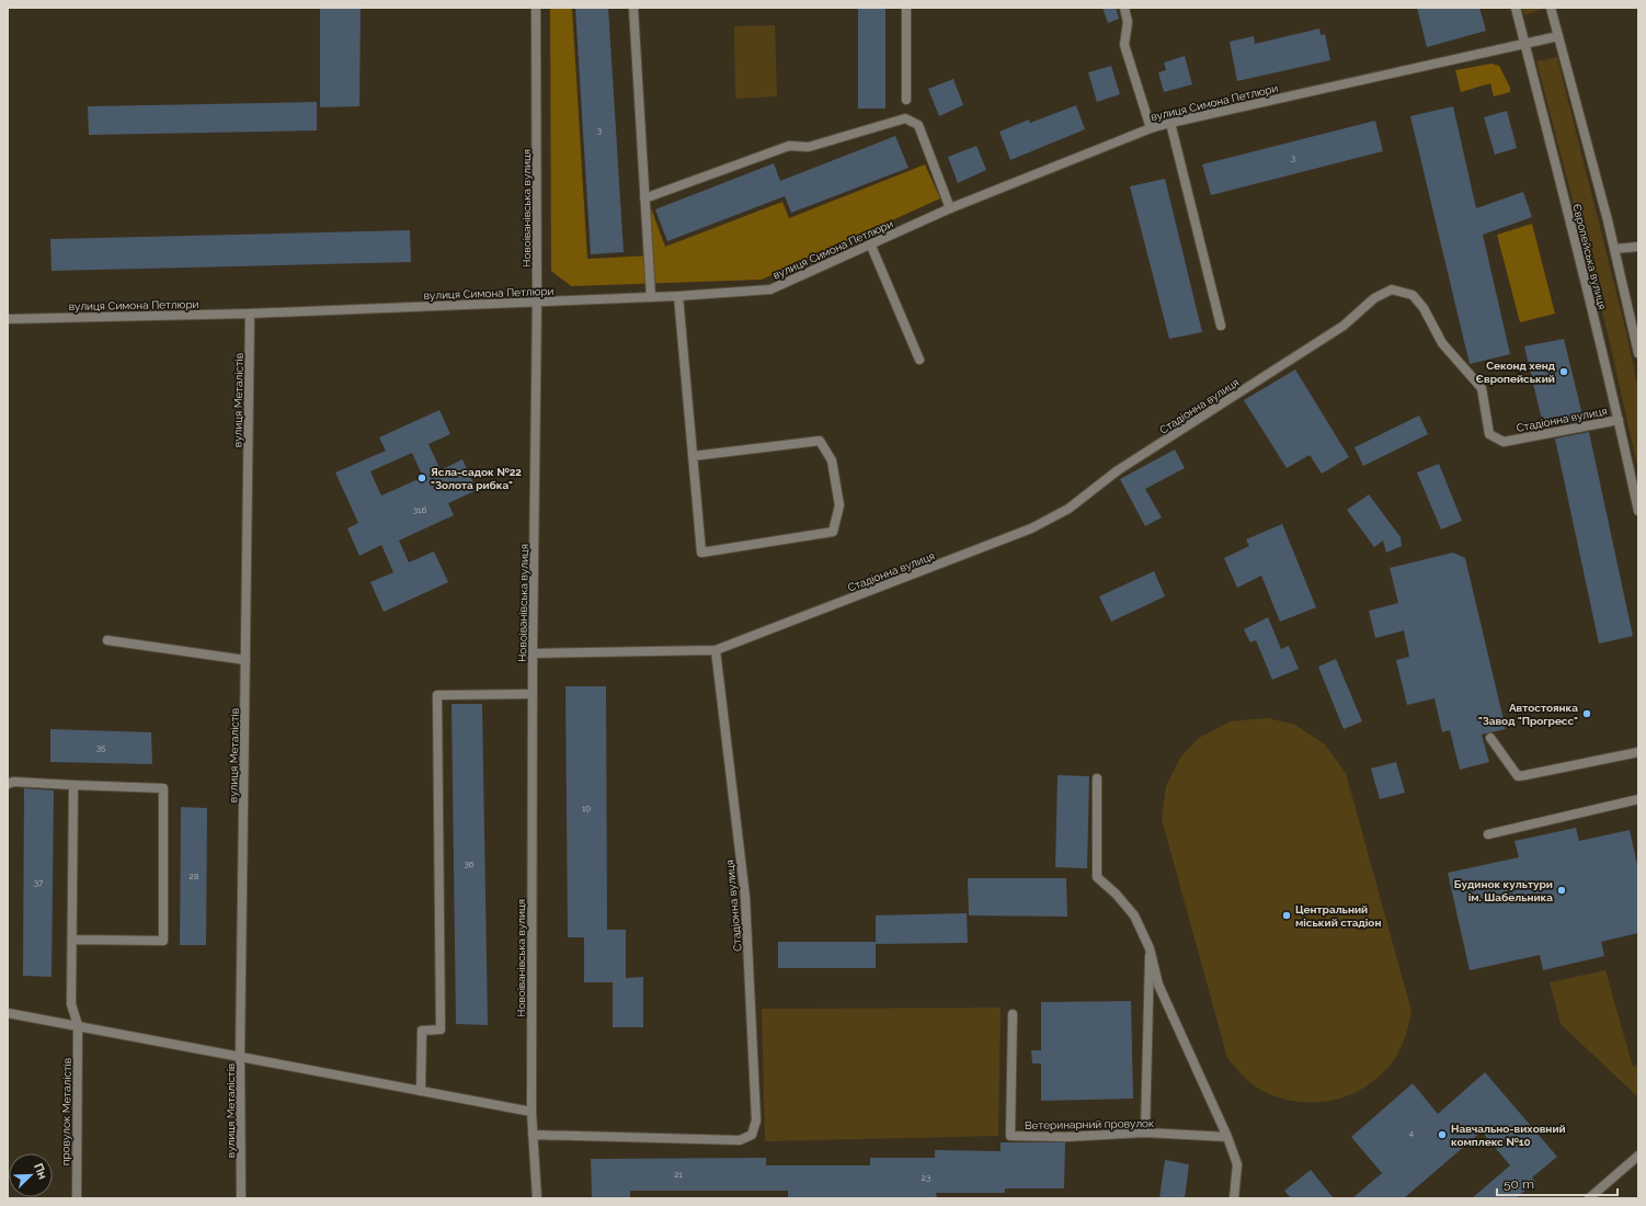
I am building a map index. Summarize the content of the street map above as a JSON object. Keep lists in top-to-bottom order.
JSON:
{
  "streets": {
    "street": [
      "вулиця Симона Петлюри",
      "Новоіванівська вулиця",
      "Європейська вулиця",
      "вулиця Металістів",
      "Стадіонна вулиця",
      "провулок Металістів",
      "Ветеринарний провулок"
    ]
  },
  "crossings": [
    ["вулиця Симона Петлюри", "Новоіванівська вулиця"],
    ["вулиця Симона Петлюри", "Європейська вулиця"],
    ["вулиця Симона Петлюри", "вулиця Металістів"],
    ["Новоіванівська вулиця", "Стадіонна вулиця"],
    ["Європейська вулиця", "Стадіонна вулиця"]
  ],
  "places": [
    "Секонд хенд Європейський",
    "Ясла-садок №22 \"Золота рибка\"",
    "Автостоянка \"Завод \"Прогресс\"",
    "Будинок культури ім. Шабельника",
    "Центральний міський стадіон",
    "Навчально-виховний комплекс №10"
  ],
  "house_numbers": [
    "3",
    "3",
    "31б",
    "35",
    "19",
    "36",
    "28",
    "37",
    "4",
    "21",
    "23"
  ],
  "scale_bar": "50 m",
  "north": "top right"
}
